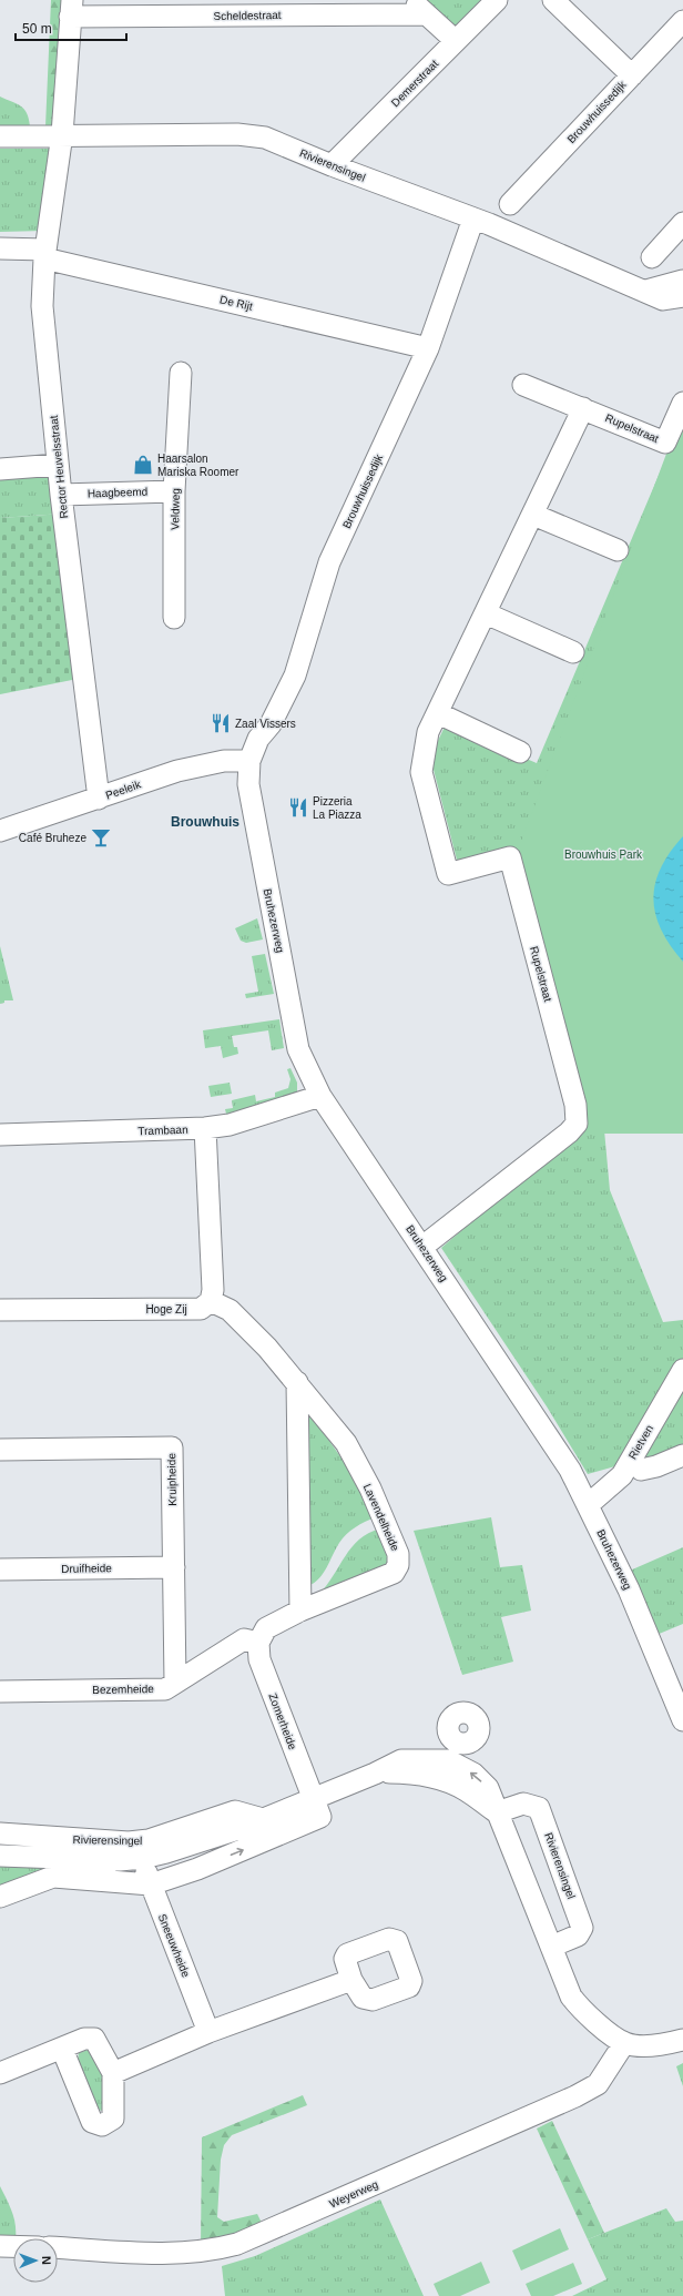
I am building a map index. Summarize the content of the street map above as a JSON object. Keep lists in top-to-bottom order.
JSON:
{
  "streets": {
    "street": [
      "Scheldestraat",
      "Demerstraat",
      "Brouwhuissedijk",
      "Rivierensingel",
      "De Rijt",
      "Rupelstraat",
      "Rector Heuvelsstraat",
      "Haagbeemd",
      "Veldweg",
      "Peeleik",
      "Bruhezerweg",
      "Trambaan",
      "Hoge Zij",
      "Rietven",
      "Kruipheide",
      "Lavendelheide",
      "Druifheide",
      "Bezemheide",
      "Zomerheide",
      "Sneeuwheide",
      "Weyerweg"
    ]
  },
  "crossings": [
    ["Scheldestraat", "Rivierensingel"],
    ["Scheldestraat", "Rector Heuvelsstraat"],
    ["Demerstraat", "Rivierensingel"],
    ["Brouwhuissedijk", "Rivierensingel"],
    ["Brouwhuissedijk", "De Rijt"],
    ["Brouwhuissedijk", "Peeleik"],
    ["Brouwhuissedijk", "Bruhezerweg"],
    ["Rivierensingel", "Rector Heuvelsstraat"],
    ["Rivierensingel", "Zomerheide"],
    ["Rivierensingel", "Sneeuwheide"],
    ["Rivierensingel", "Weyerweg"],
    ["De Rijt", "Rector Heuvelsstraat"],
    ["Rupelstraat", "Bruhezerweg"],
    ["Rector Heuvelsstraat", "Haagbeemd"],
    ["Rector Heuvelsstraat", "Peeleik"],
    ["Haagbeemd", "Veldweg"],
    ["Peeleik", "Bruhezerweg"],
    ["Bruhezerweg", "Trambaan"],
    ["Bruhezerweg", "Rietven"],
    ["Hoge Zij", "Lavendelheide"],
    ["Kruipheide", "Druifheide"],
    ["Kruipheide", "Bezemheide"],
    ["Lavendelheide", "Bezemheide"],
    ["Lavendelheide", "Zomerheide"],
    ["Bezemheide", "Zomerheide"]
  ],
  "districts": ["Brouwhuis"],
  "parks": ["Brouwhuis Park"],
  "places": {
    "shop": ["Haarsalon Mariska Roomer"],
    "restaurant": ["Zaal Vissers", "Pizzeria La Piazza"],
    "bar": ["Café Bruheze"]
  },
  "scale_bar": "50 m",
  "north": "right"
}
